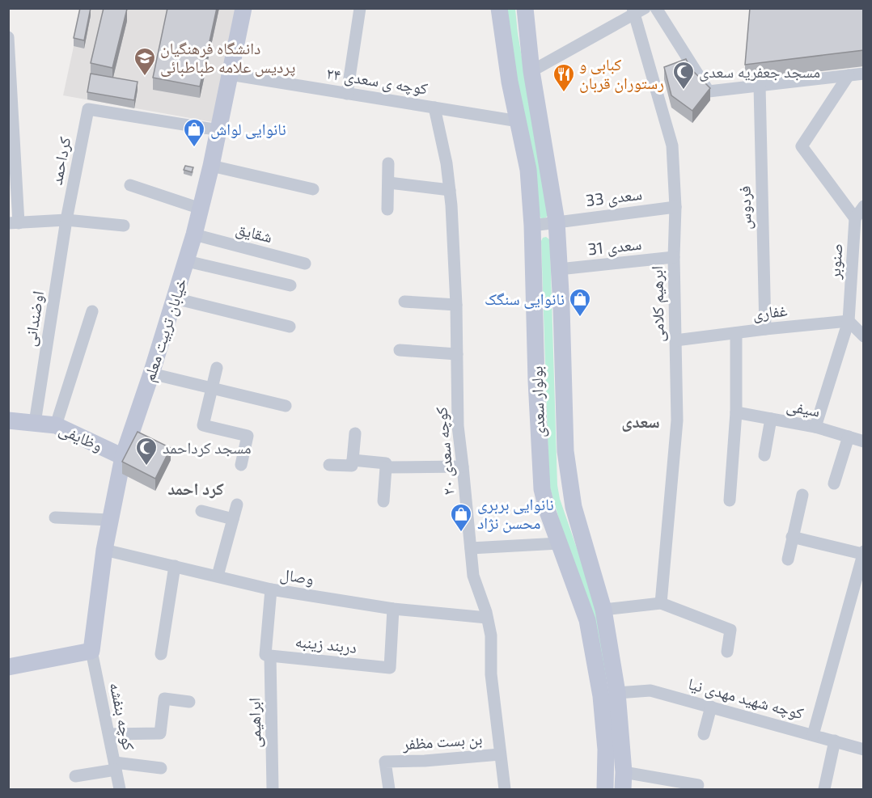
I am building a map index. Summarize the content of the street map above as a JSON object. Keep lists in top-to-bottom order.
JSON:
{
  "streets": {
    "main road": ["خیابان تربیت معلم", "بولوار سعدی", "وظایفی"],
    "street": [
      "کوچه ی سعدی ۲۴",
      "کرداحمد",
      "سعدی 33",
      "فردوس",
      "شقایق",
      "سعدی 31",
      "صنوبر",
      "ابرهیم کلامی",
      "غفاری",
      "اوضندانی",
      "سیفی",
      "کوچه سعدی ۲۰",
      "وصال",
      "دربند زینبه",
      "کوچه شهید مهدی نیا",
      "کوچه بنفشه",
      "ابراهیمی",
      "بن بست مظفر"
    ]
  },
  "crossings": [
    ["کوچه ی سعدی ۲۴", "خیابان تربیت معلم"],
    ["کوچه ی سعدی ۲۴", "بولوار سعدی"],
    ["کوچه ی سعدی ۲۴", "کوچه سعدی ۲۰"],
    ["کرداحمد", "اوضندانی"],
    ["کرداحمد", "خیابان تربیت معلم"],
    ["سعدی 33", "ابرهیم کلامی"],
    ["سعدی 33", "بولوار سعدی"],
    ["فردوس", "غفاری"],
    ["شقایق", "خیابان تربیت معلم"],
    ["سعدی 31", "ابرهیم کلامی"],
    ["سعدی 31", "بولوار سعدی"],
    ["صنوبر", "غفاری"],
    ["صنوبر", "سیفی"],
    ["ابرهیم کلامی", "غفاری"],
    ["اوضندانی", "وظایفی"],
    ["خیابان تربیت معلم", "وظایفی"],
    ["خیابان تربیت معلم", "وصال"],
    ["خیابان تربیت معلم", "کوچه بنفشه"],
    ["بولوار سعدی", "کوچه شهید مهدی نیا"],
    ["کوچه سعدی ۲۰", "وصال"],
    ["کوچه سعدی ۲۰", "بن بست مظفر"],
    ["وصال", "دربند زینبه"],
    ["دربند زینبه", "ابراهیمی"]
  ],
  "districts": ["سعدی", "کرد احمد"],
  "places": {
    "school or university": ["دانشگاه فرهنگیان پردیس علامه طباطبائی"],
    "mosque": ["مسجد جعفریه سعدی", "مسجد کرداحمد"],
    "restaurant": ["کبابی و رستوران قربان"],
    "shop": ["نانوایی لواش", "نانوایی سنگک", "نانوایی بربری محسن نژاد"]
  }
}
